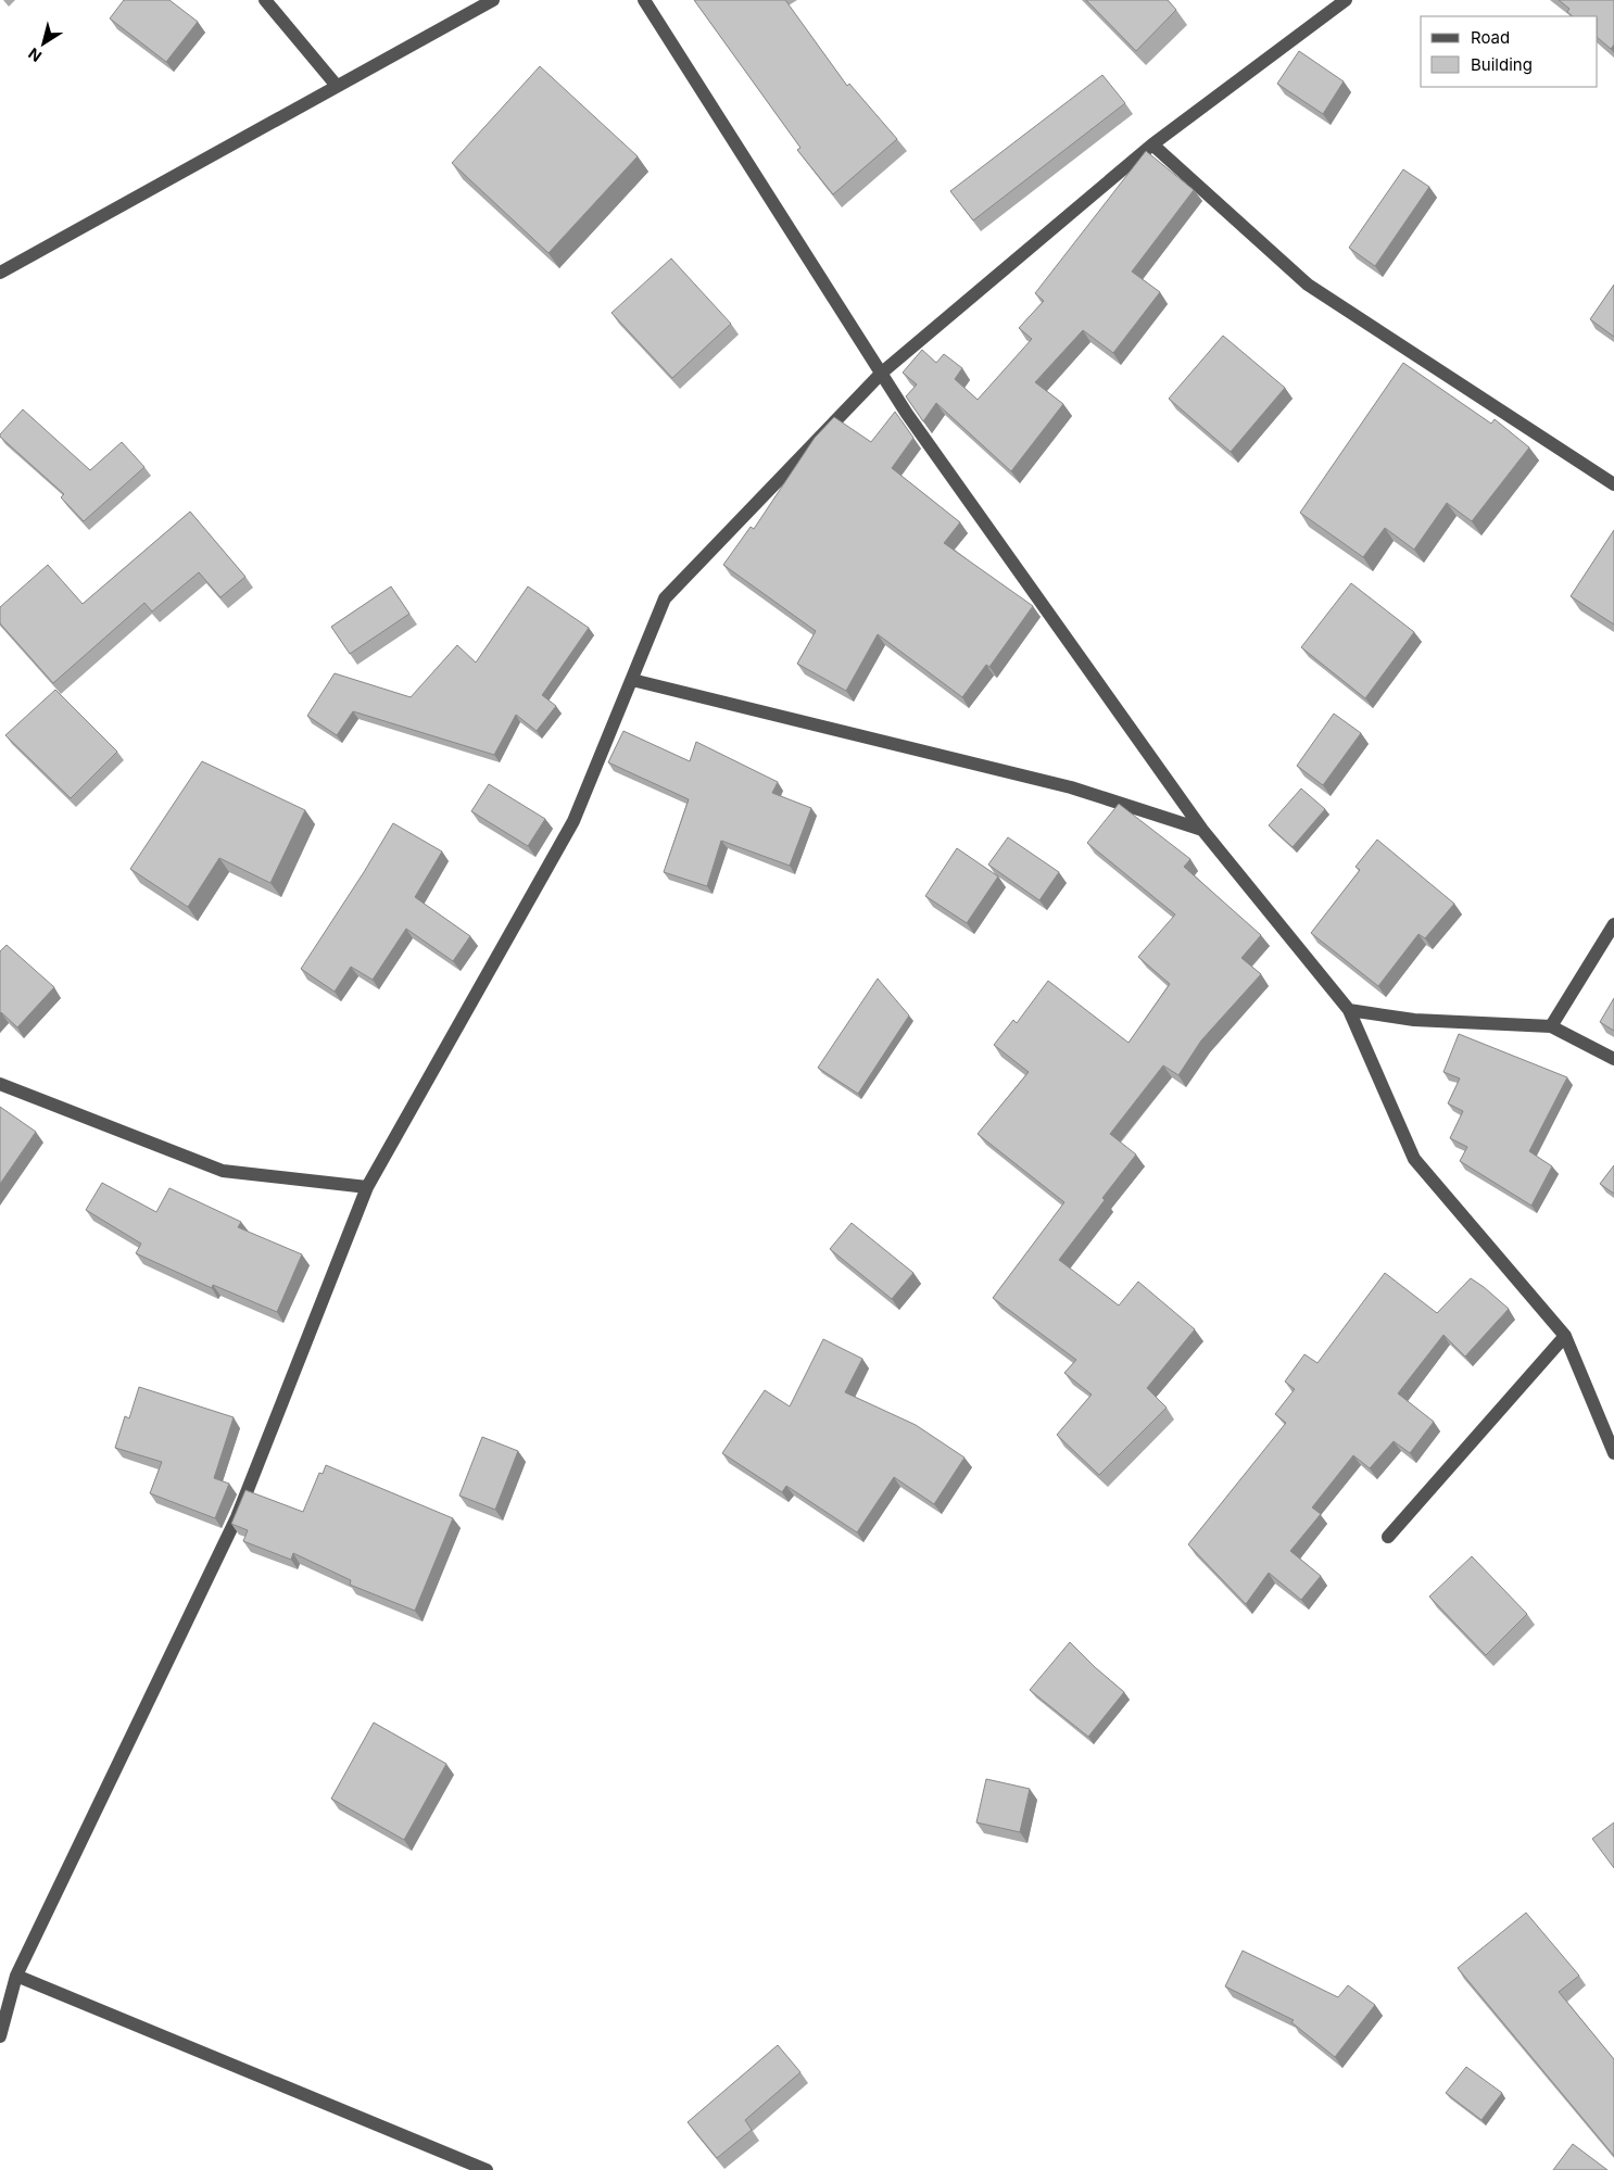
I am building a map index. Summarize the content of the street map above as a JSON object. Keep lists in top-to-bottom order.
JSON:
{
  "legend": ["Road", "Building"],
  "north": "bottom left"
}
